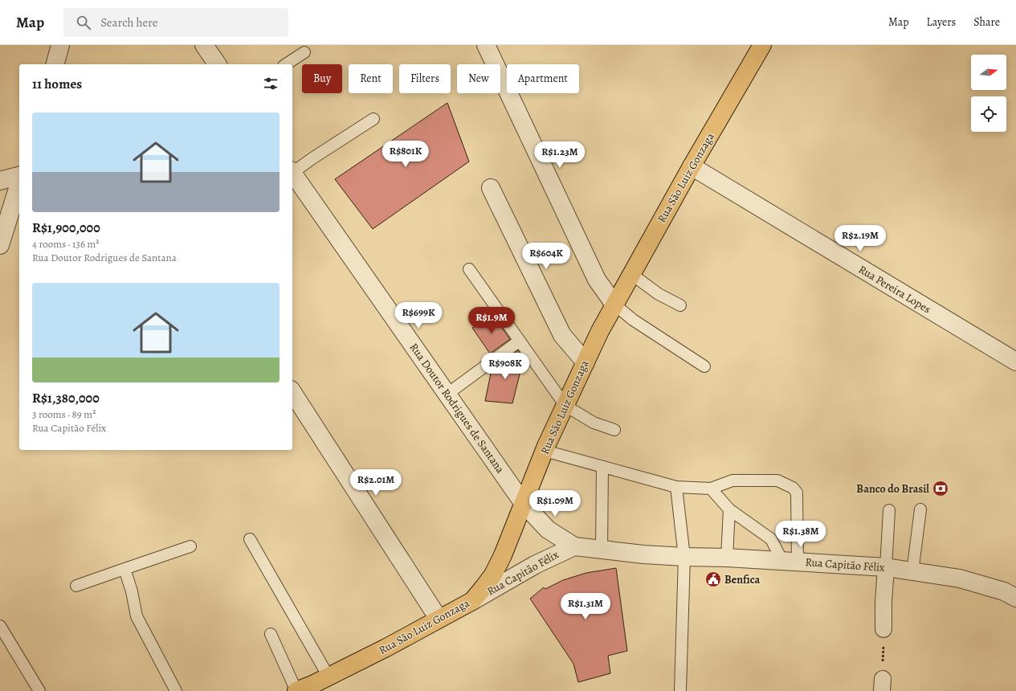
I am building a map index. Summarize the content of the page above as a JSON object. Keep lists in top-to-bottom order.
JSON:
{
  "streets": {
    "main road": ["Rua São Luiz Gonzaga"],
    "street": ["Rua Pereira Lopes", "Rua Doutor Rodrigues de Santana", "Rua Capitão Félix"]
  },
  "crossings": [
    ["Rua São Luiz Gonzaga", "Rua Pereira Lopes"],
    ["Rua São Luiz Gonzaga", "Rua Doutor Rodrigues de Santana"],
    ["Rua São Luiz Gonzaga", "Rua Capitão Félix"],
    ["Rua Doutor Rodrigues de Santana", "Rua Capitão Félix"]
  ],
  "places": {
    "bank": ["Banco do Brasil"],
    "public building": ["Benfica"]
  },
  "north": "right",
  "page": {
    "header": "Map",
    "search": "Search here",
    "nav": ["Map", "Layers", "Share"],
    "chip": [
      "Buy",
      "Rent",
      "Filters",
      "New",
      "Apartment"
    ],
    "heading": "11 homes",
    "list": [
      {
        "name": "R$1,900,000",
        "note": "4 rooms · 136 m² · Rua Doutor Rodrigues de Santana"
      },
      {
        "name": "R$1,380,000",
        "note": "3 rooms · 89 m² · Rua Capitão Félix"
      }
    ],
    "price": [
      "R$801K",
      "R$1.23M",
      "R$2.19M",
      "R$604K",
      "R$699K",
      "R$1.9M",
      "R$908K",
      "R$2.01M",
      "R$1.09M",
      "R$1.38M",
      "R$1.31M"
    ]
  }
}
